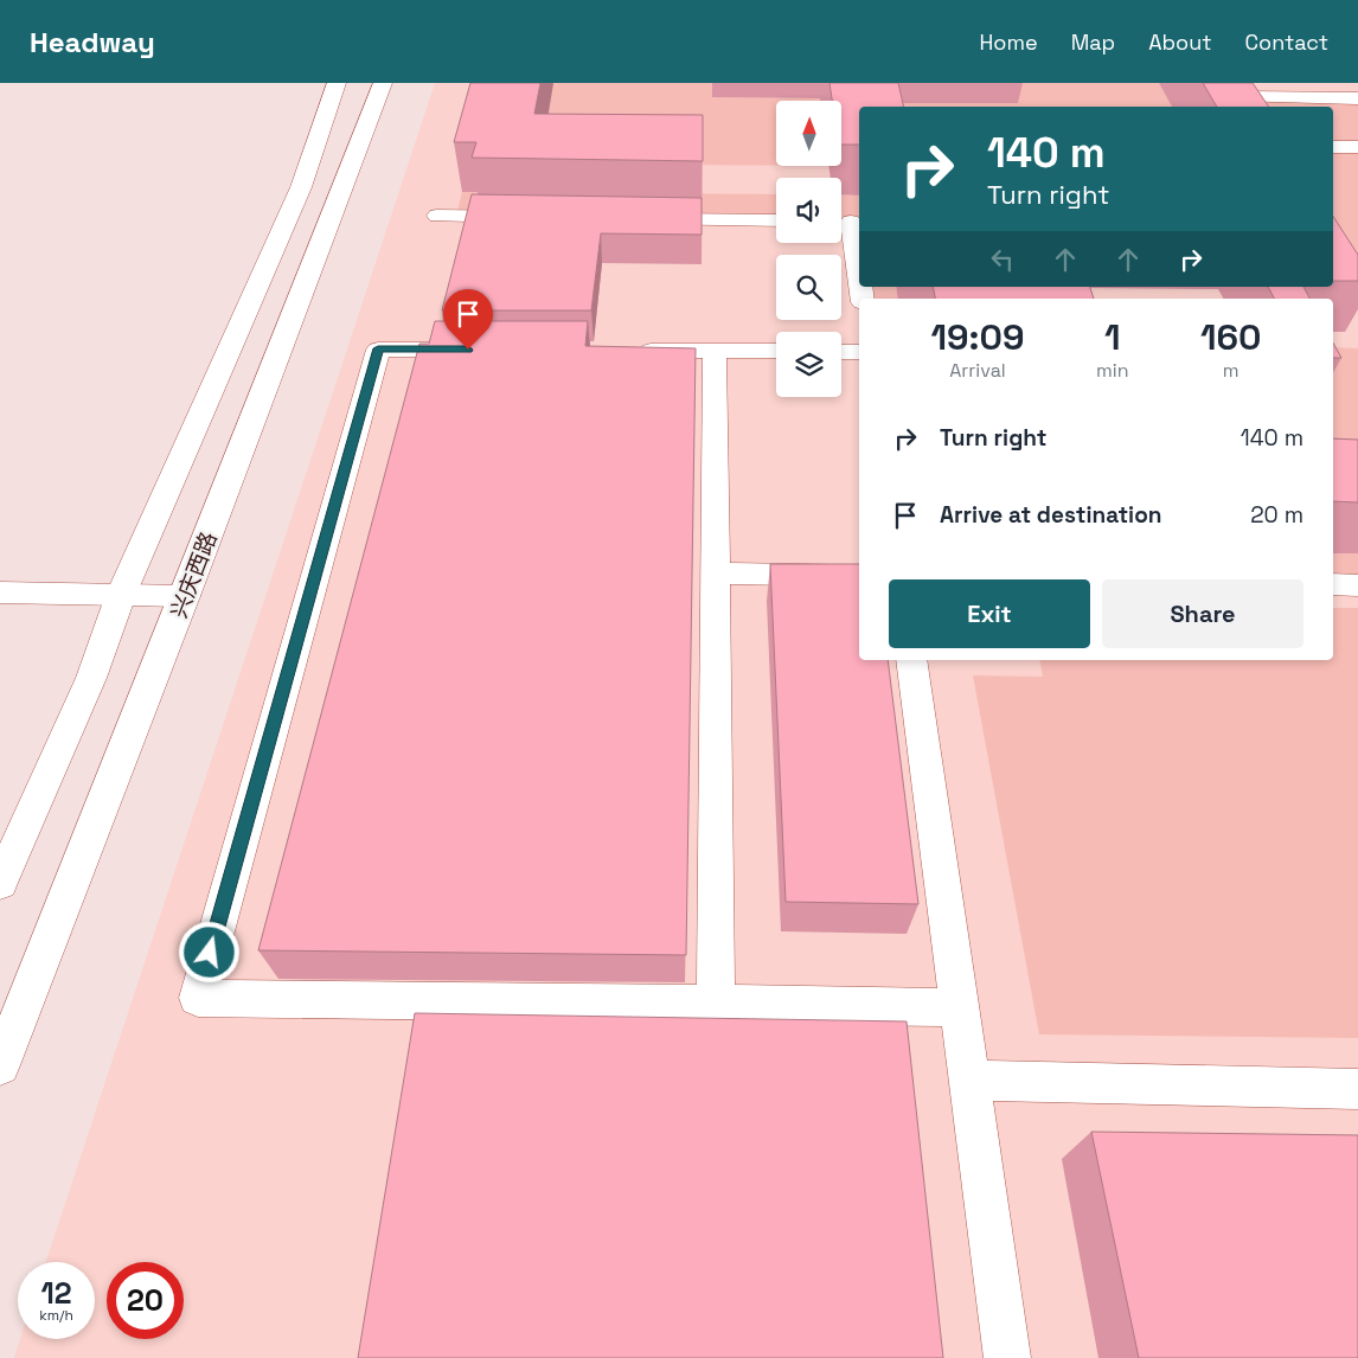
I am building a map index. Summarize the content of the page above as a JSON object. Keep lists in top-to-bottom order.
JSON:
{
  "streets": {
    "main road": ["兴庆西路"]
  },
  "north": "top",
  "page": {
    "header": "Headway",
    "nav": [
      "Home",
      "Map",
      "About",
      "Contact"
    ],
    "turn": ["140 m", "Turn right"],
    "eta": [
      "19:09",
      "Arrival",
      "1",
      "min",
      "160",
      "m"
    ],
    "list": [
      {
        "name": "Turn right",
        "value": "140 m"
      },
      {
        "name": "Arrive at destination",
        "value": "20 m"
      }
    ],
    "buttons": ["Exit", "Share"],
    "speed": "12 km/h",
    "limit": "20"
  }
}
